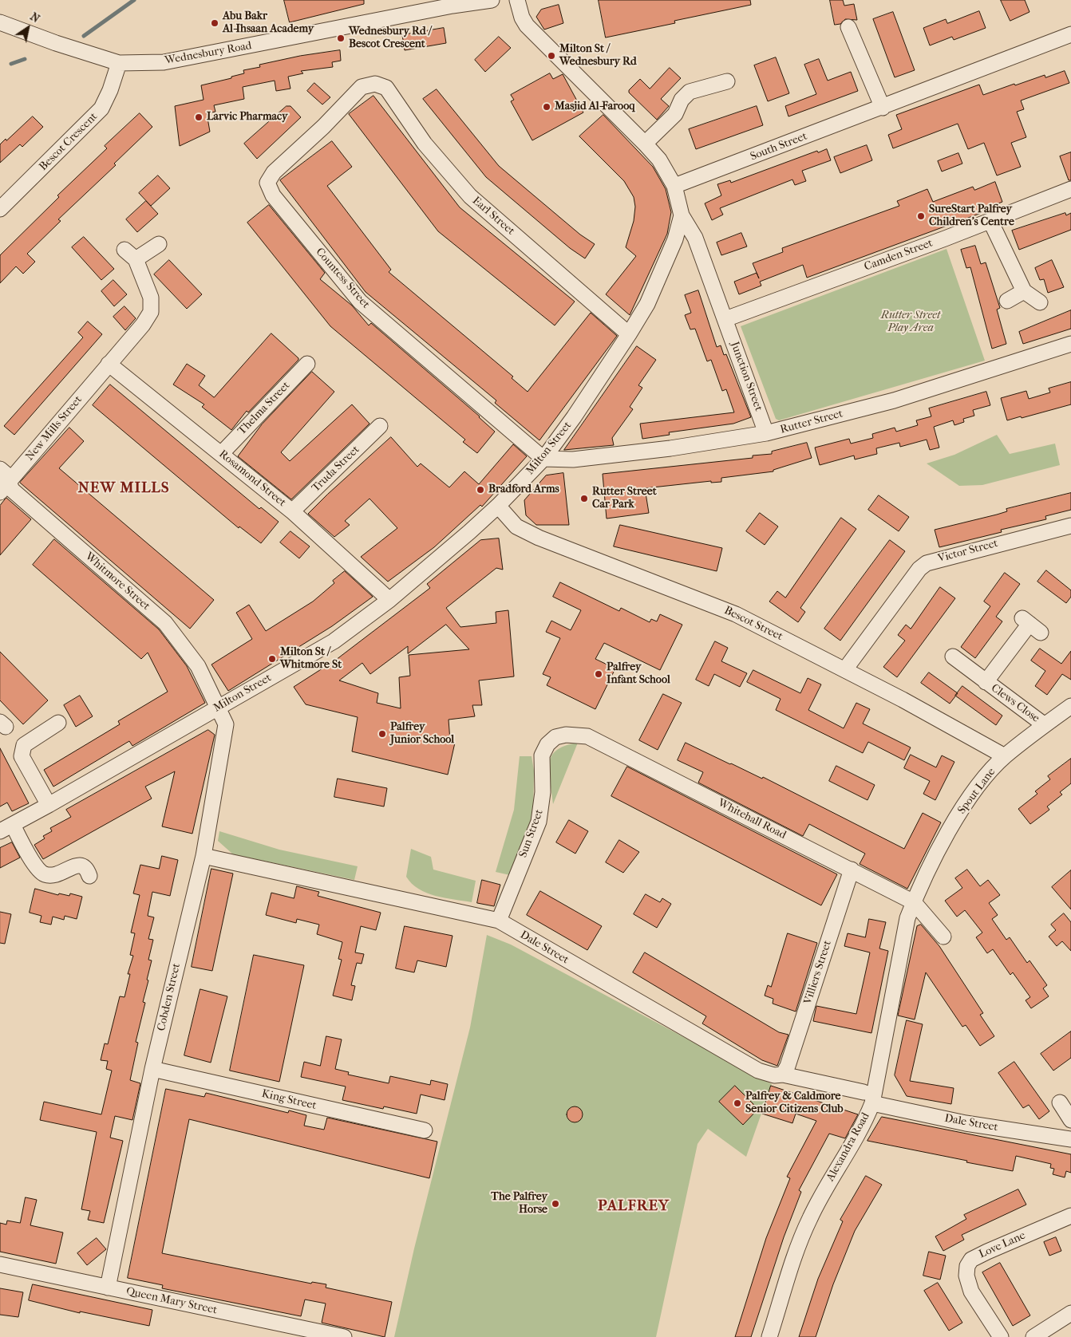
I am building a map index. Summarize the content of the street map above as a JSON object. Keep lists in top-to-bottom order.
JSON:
{
  "streets": {
    "street": [
      "Wednesbury Road",
      "Bescot Crescent",
      "South Street",
      "Earl Street",
      "Camden Street",
      "Countess Street",
      "Junction Street",
      "Thelma Street",
      "Rutter Street",
      "New Mills Street",
      "Milton Street",
      "Truda Street",
      "Rosamond Street",
      "Victor Street",
      "Whitmore Street",
      "Bescot Street",
      "Clews Close",
      "Spout Lane",
      "Whitehall Road",
      "Sun Street",
      "Dale Street",
      "Villiers Street",
      "Cobden Street",
      "King Street",
      "Alexandra Road",
      "Love Lane",
      "Queen Mary Street"
    ]
  },
  "crossings": [
    ["Wednesbury Road", "Bescot Crescent"],
    ["South Street", "Milton Street"],
    ["Earl Street", "Countess Street"],
    ["Earl Street", "Milton Street"],
    ["Camden Street", "Junction Street"],
    ["Countess Street", "Rutter Street"],
    ["Countess Street", "Milton Street"],
    ["Junction Street", "Rutter Street"],
    ["Junction Street", "Milton Street"],
    ["Thelma Street", "Rosamond Street"],
    ["Rutter Street", "Milton Street"],
    ["New Mills Street", "Rosamond Street"],
    ["New Mills Street", "Whitmore Street"],
    ["Milton Street", "Rosamond Street"],
    ["Milton Street", "Whitmore Street"],
    ["Milton Street", "Bescot Street"],
    ["Milton Street", "Cobden Street"],
    ["Truda Street", "Rosamond Street"],
    ["Victor Street", "Bescot Street"],
    ["Whitmore Street", "Cobden Street"],
    ["Bescot Street", "Spout Lane"],
    ["Clews Close", "Spout Lane"],
    ["Spout Lane", "Whitehall Road"],
    ["Spout Lane", "Alexandra Road"],
    ["Whitehall Road", "Sun Street"],
    ["Whitehall Road", "Villiers Street"],
    ["Whitehall Road", "Alexandra Road"],
    ["Sun Street", "Dale Street"],
    ["Dale Street", "Villiers Street"],
    ["Dale Street", "Cobden Street"],
    ["Dale Street", "Alexandra Road"],
    ["Cobden Street", "King Street"],
    ["Cobden Street", "Queen Mary Street"]
  ],
  "districts": ["NEW MILLS", "PALFREY"],
  "parks": ["Rutter Street Play Area"],
  "places": [
    "Abu Bakr Al-Ihsaan Academy",
    "Wednesbury Rd / Bescot Crescent",
    "Milton St / Wednesbury Rd",
    "Masjid Al-Farooq",
    "Larvic Pharmacy",
    "SureStart Palfrey Children's Centre",
    "Bradford Arms",
    "Rutter Street Car Park",
    "Milton St / Whitmore St",
    "Palfrey Infant School",
    "Palfrey Junior School",
    "Palfrey & Caldmore Senior Citizens Club",
    "The Palfrey Horse"
  ],
  "north": "top right"
}
